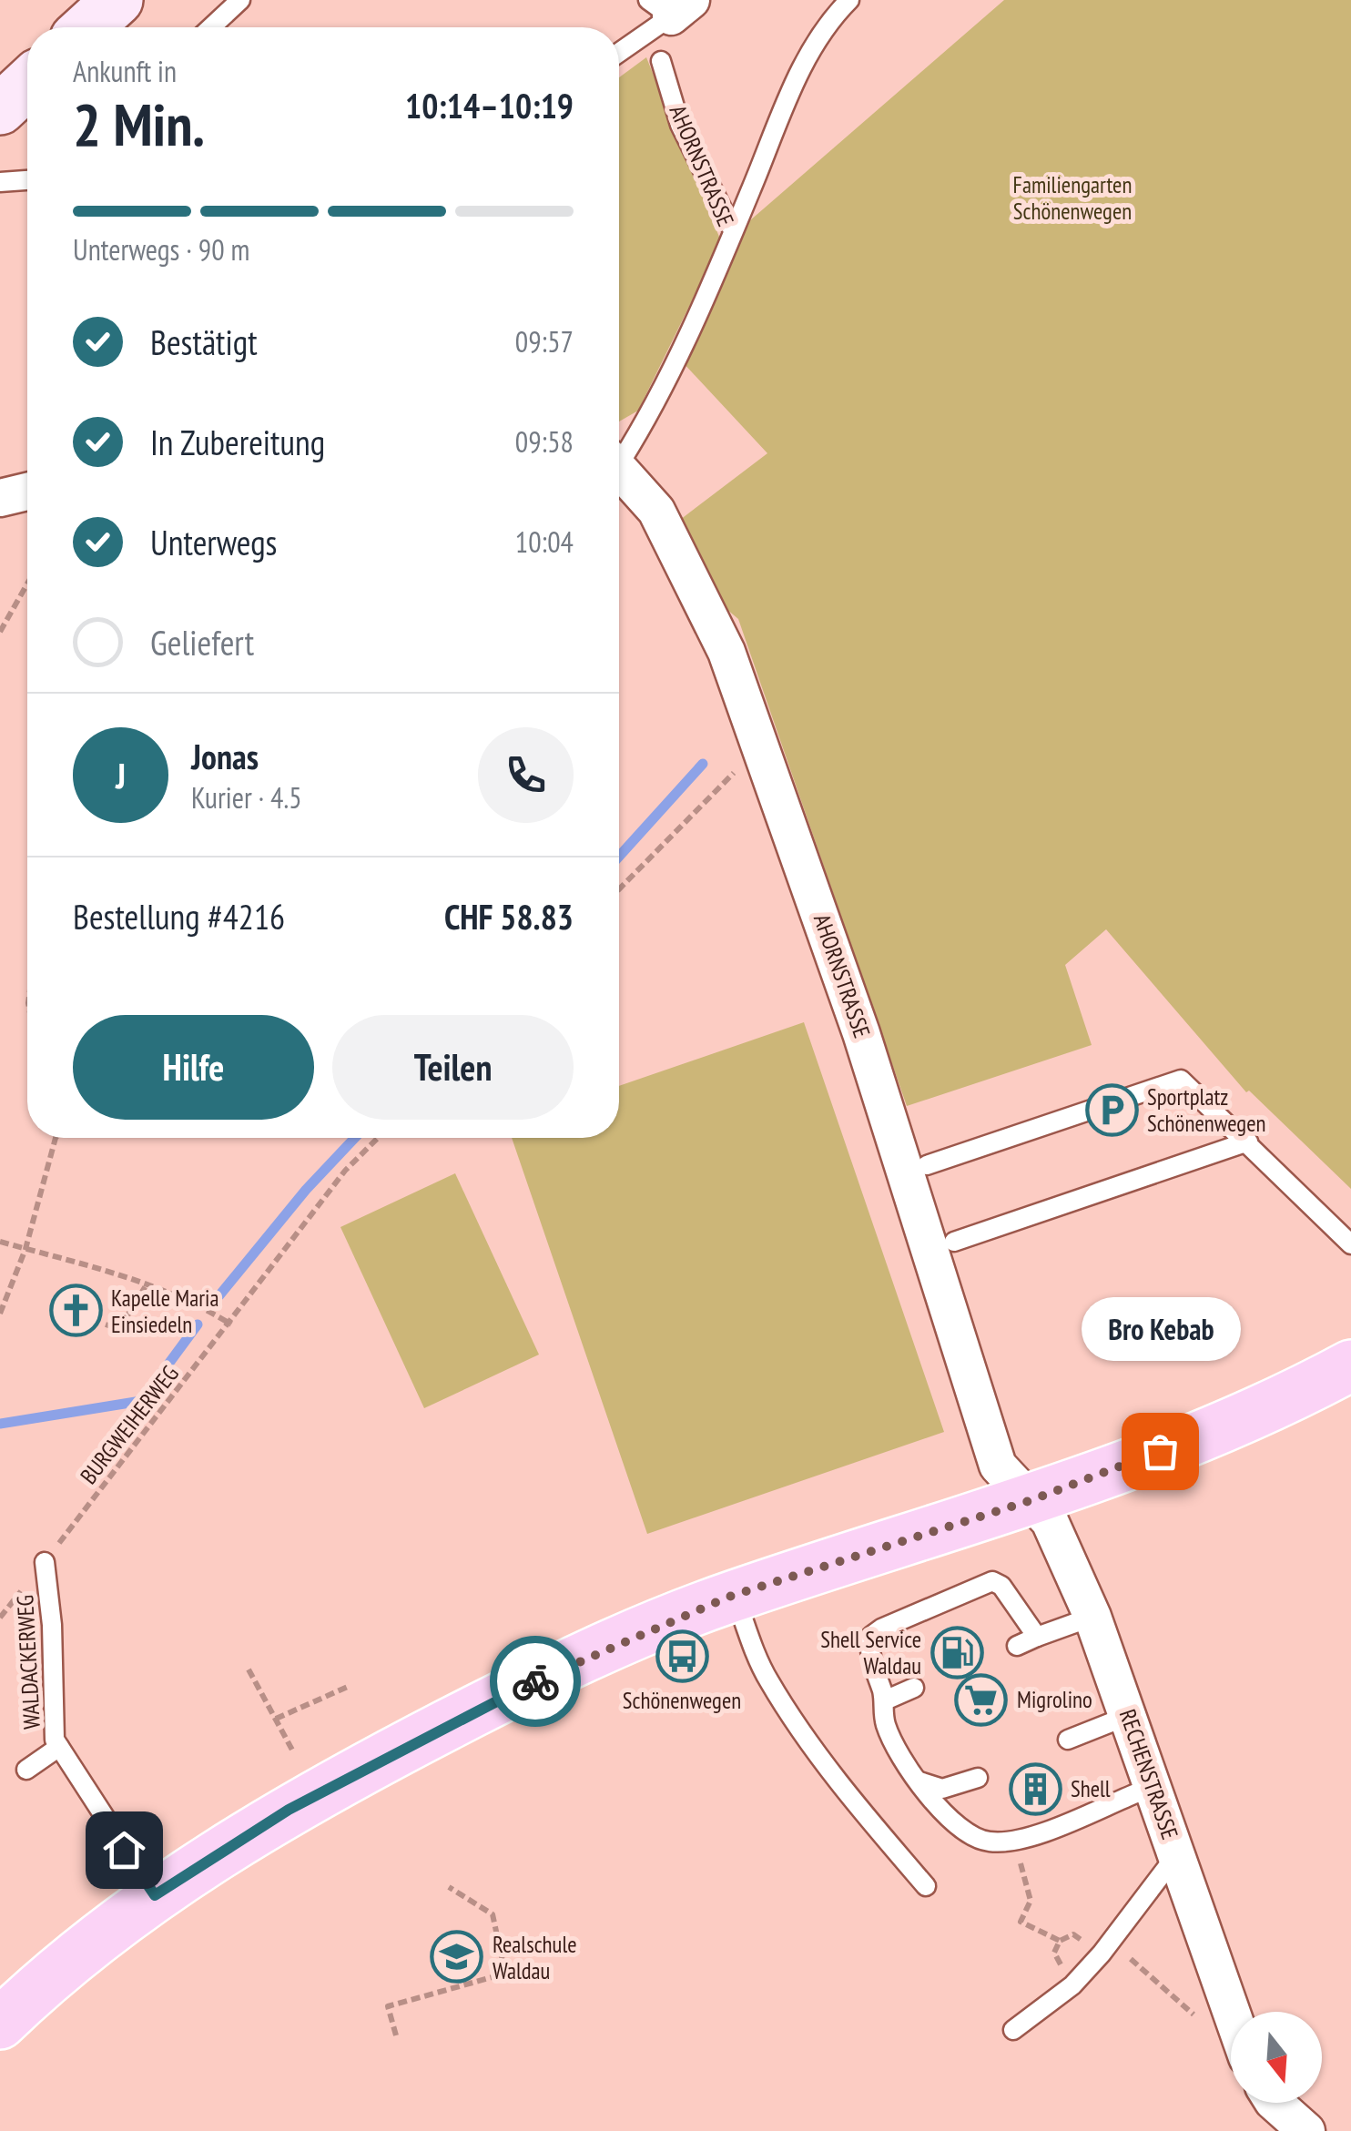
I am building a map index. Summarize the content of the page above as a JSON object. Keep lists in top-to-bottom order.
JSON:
{
  "streets": {
    "street": ["AHORNSTRASSE", "RECHENSTRASSE"],
    "lane": ["WALDACKERWEG"],
    "path": ["BURGWEIHERWEG"]
  },
  "crossings": [
    ["AHORNSTRASSE", "RECHENSTRASSE"],
    ["BURGWEIHERWEG", "WALDACKERWEG"]
  ],
  "parks": ["Familiengarten Schönenwegen"],
  "places": {
    "parking": ["Sportplatz Schönenwegen"],
    "church": ["Kapelle Maria Einsiedeln"],
    "other": ["Bro Kebab"],
    "fuel station": ["Shell Service Waldau"],
    "bus stop": ["Schönenwegen"],
    "supermarket": ["Migrolino"],
    "building": ["Shell"],
    "school or university": ["Realschule Waldau"]
  },
  "north": "bottom",
  "page": {
    "heading": ["2 Min.", "Ankunft in", "10:14–10:19"],
    "panel": [
      "Jonas",
      "Kurier · 4.5",
      "Bestellung #4216",
      "CHF 58.83"
    ],
    "bar": "Unterwegs · 90 m",
    "list": [
      ["Bestätigt", "09:57"],
      ["In Zubereitung", "09:58"],
      ["Unterwegs", "10:04"],
      "Geliefert"
    ],
    "round": "J",
    "buttons": ["Hilfe", "Teilen"],
    "bubble": "Bro Kebab"
  }
}
